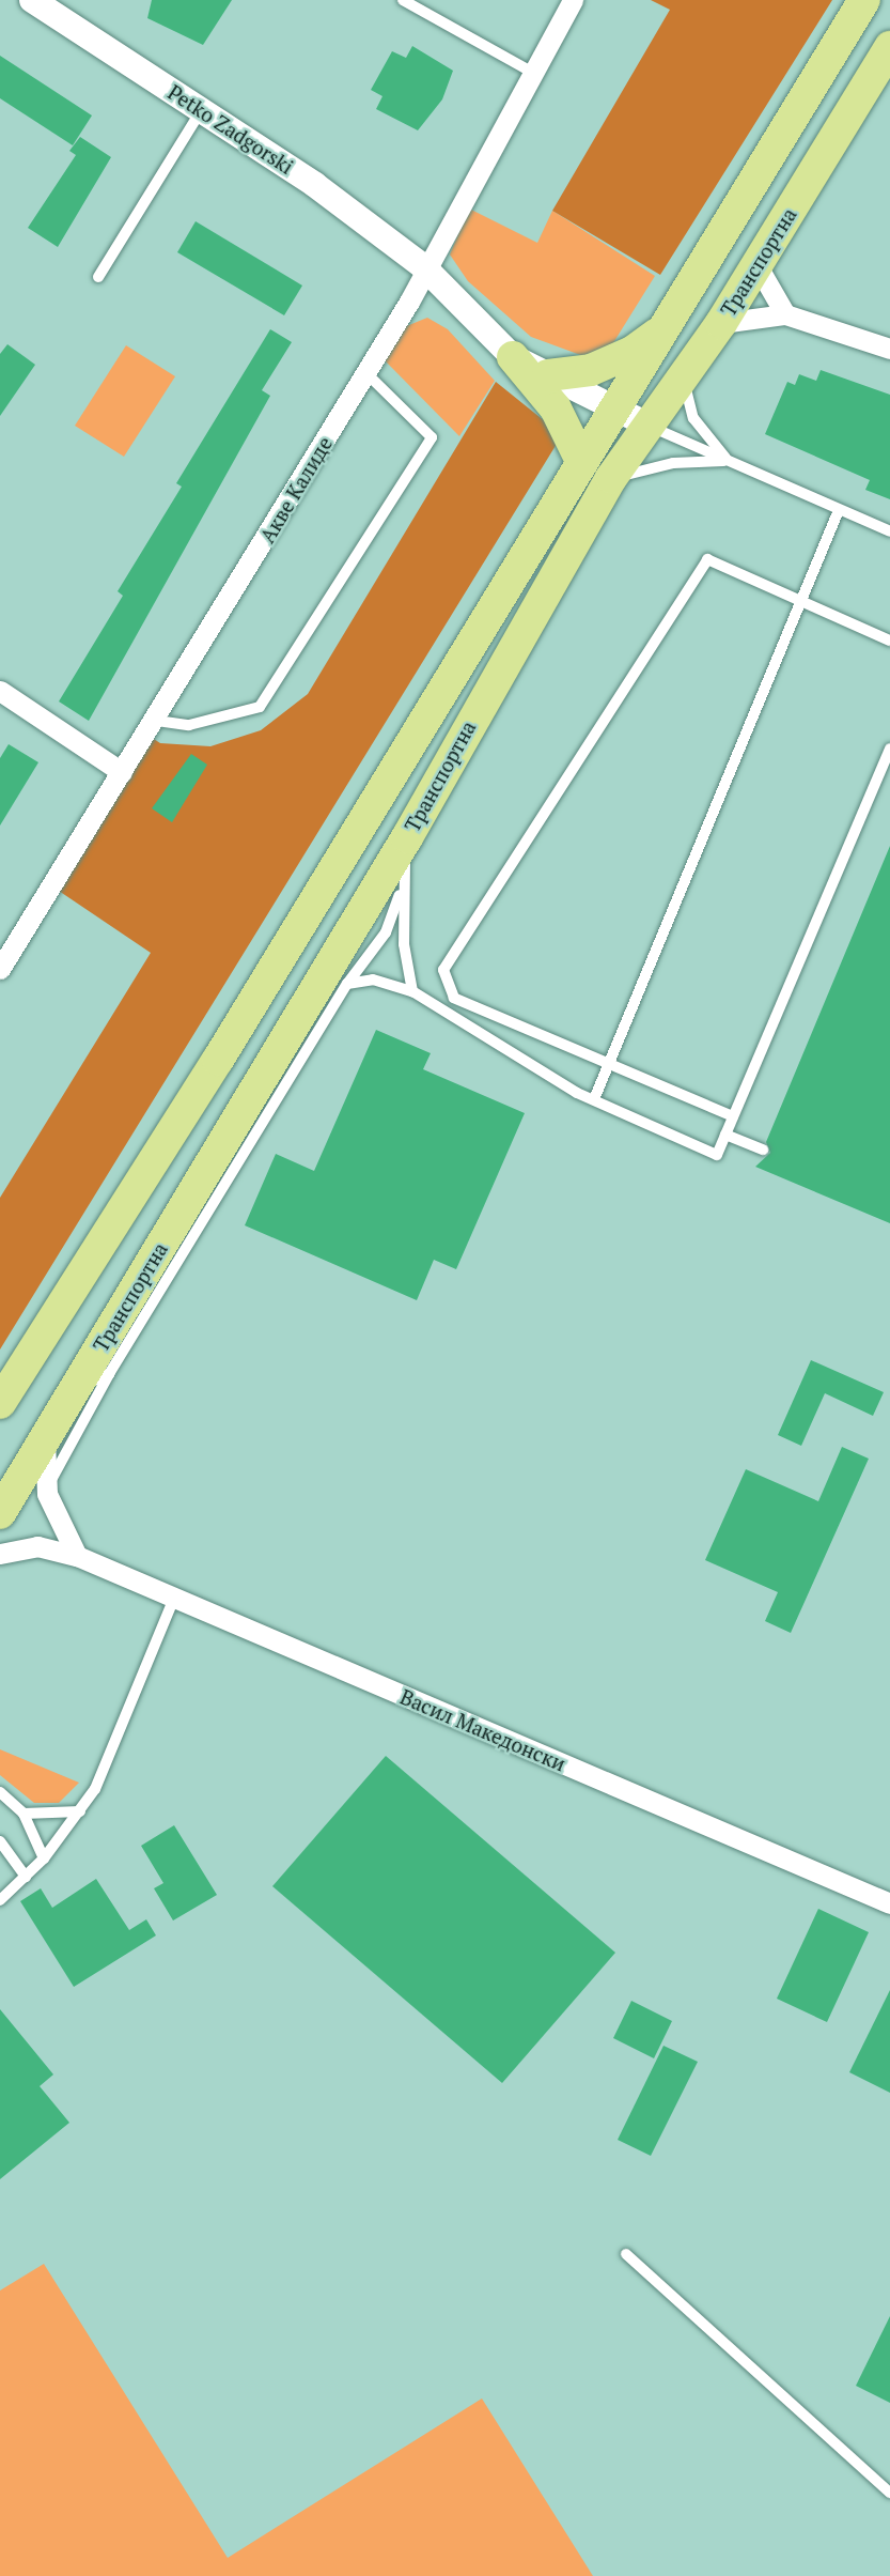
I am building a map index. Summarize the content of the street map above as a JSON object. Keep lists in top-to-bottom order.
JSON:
{
  "streets": {
    "main road": ["Транспортна"],
    "street": ["Petko Zadgorski", "Акве Калиде", "Васил Македонски"]
  },
  "crossings": [
    ["Petko Zadgorski", "Транспортна"],
    ["Petko Zadgorski", "Акве Калиде"]
  ]
}
